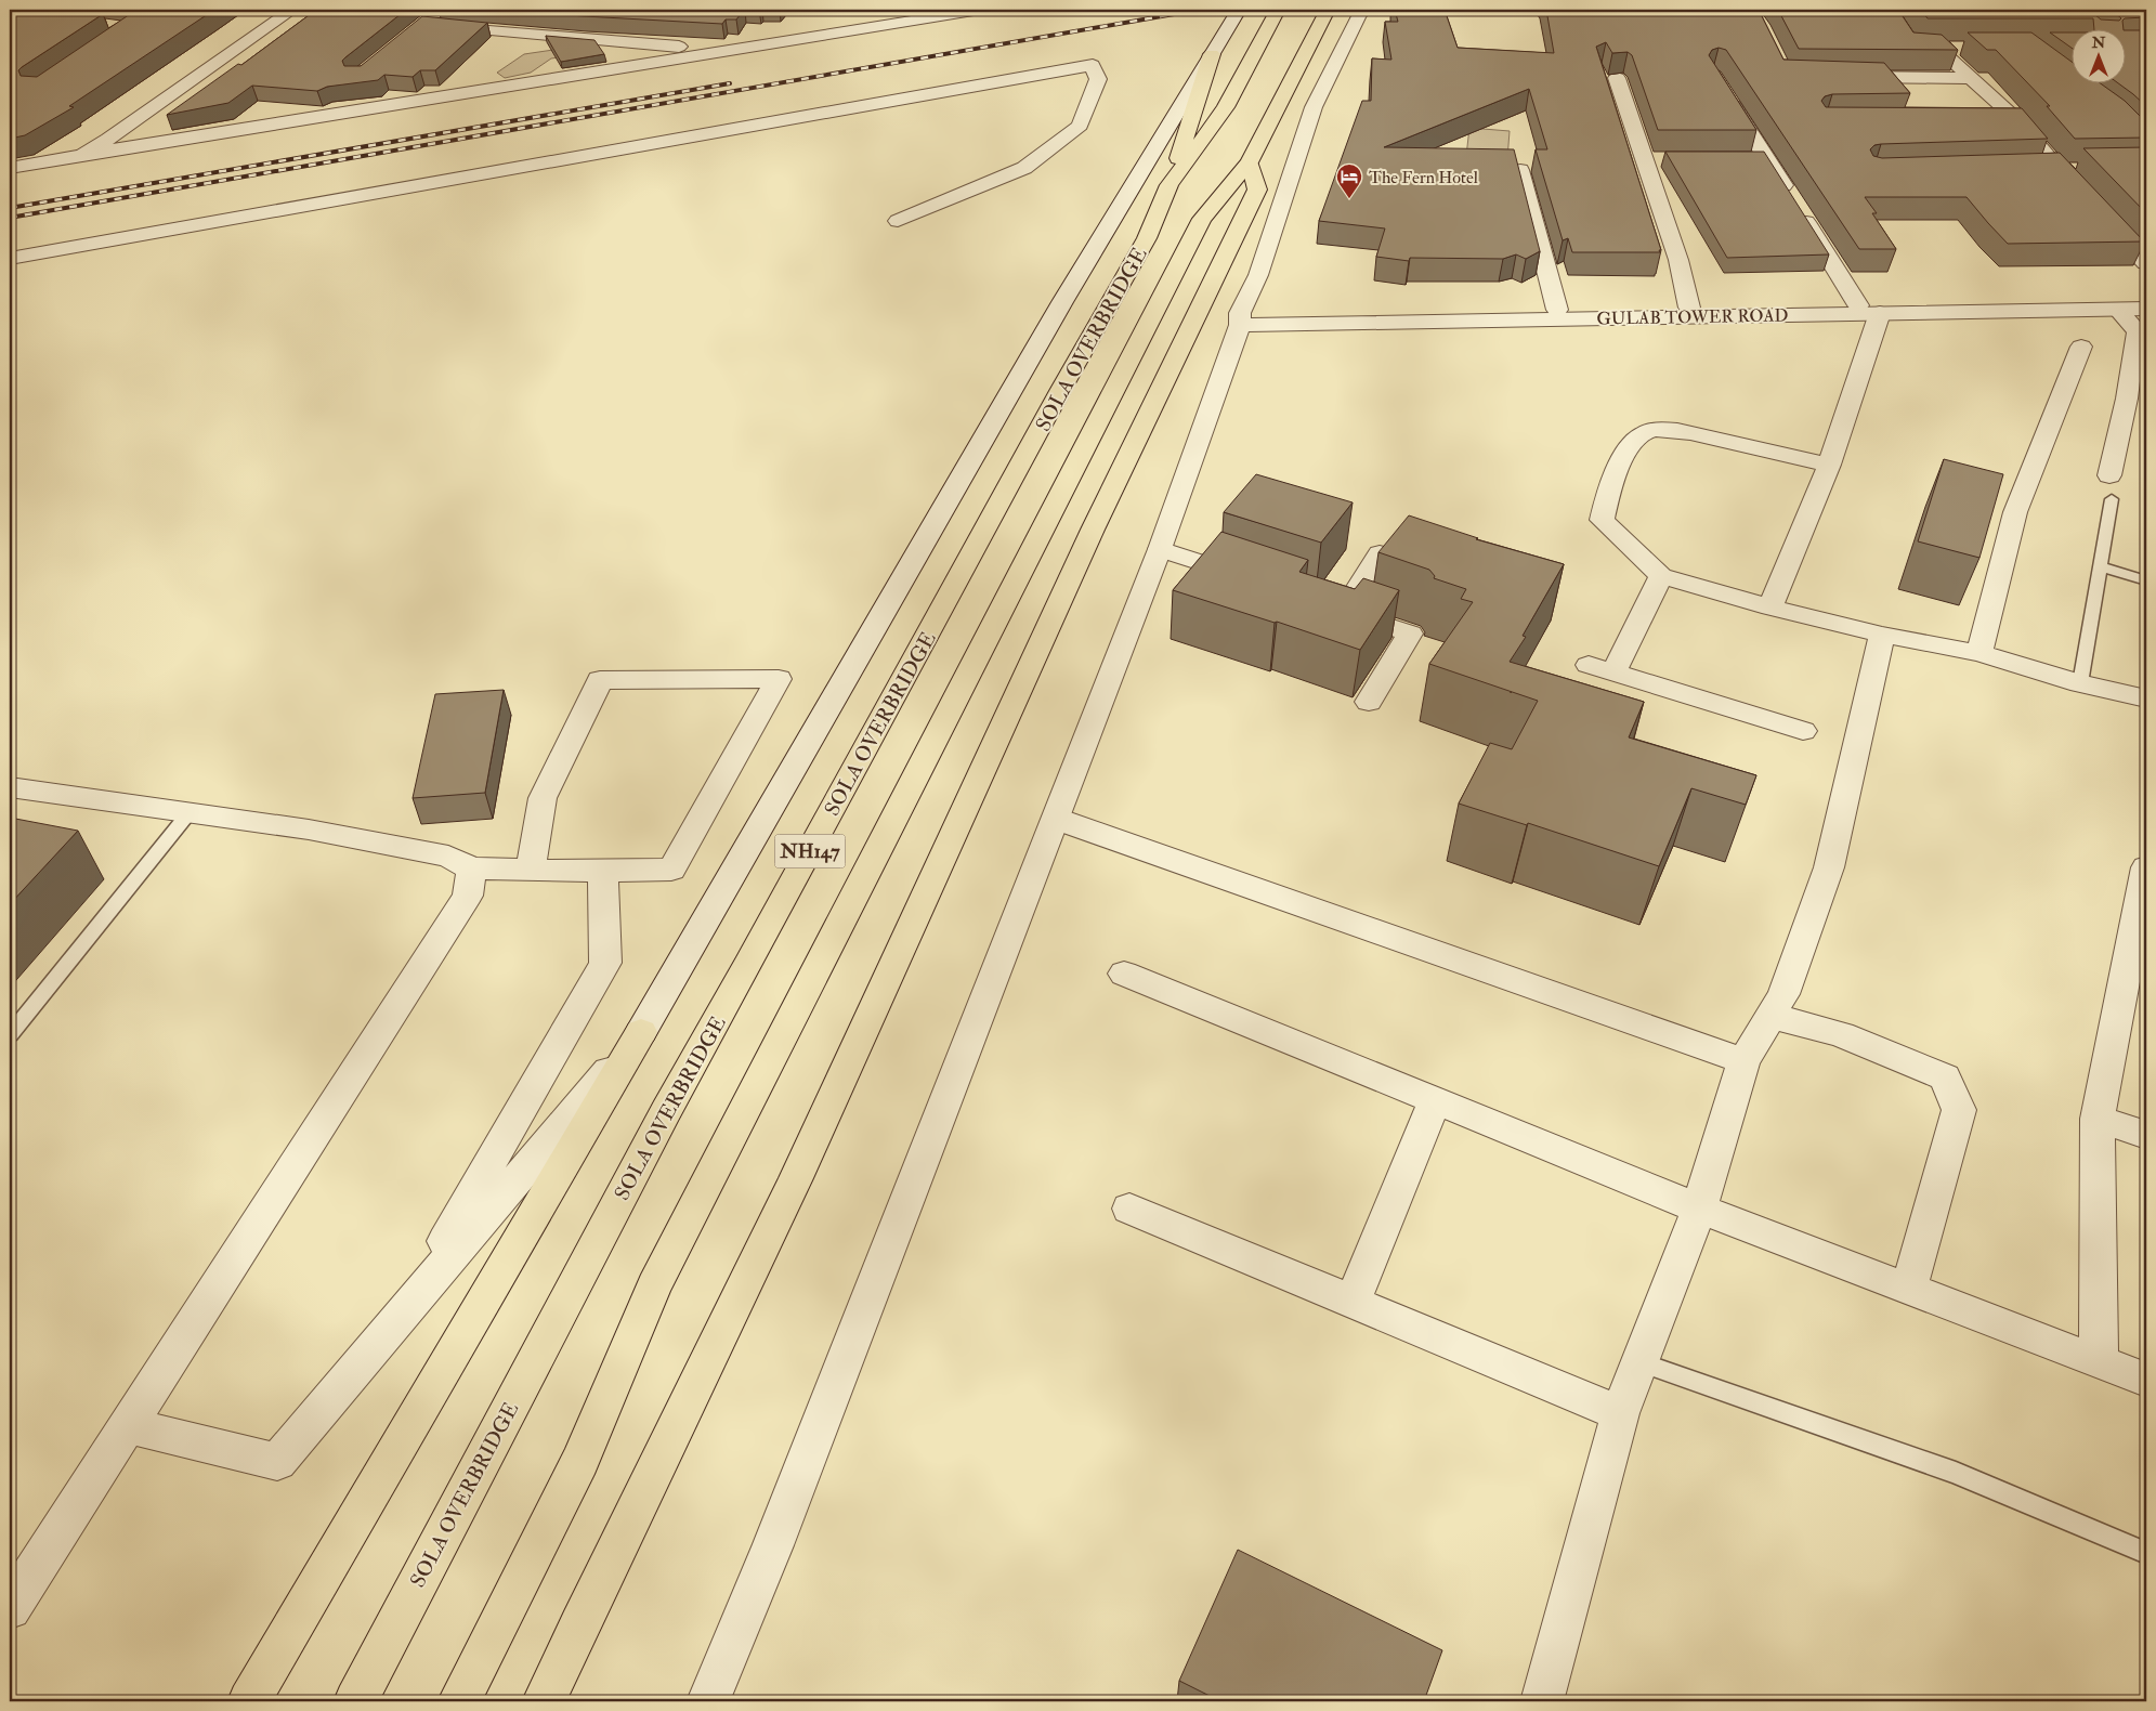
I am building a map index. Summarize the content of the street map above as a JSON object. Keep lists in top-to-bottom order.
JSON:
{
  "streets": {
    "main road": ["SOLA OVERBRIDGE", "NH147"],
    "street": ["GULAB TOWER ROAD"]
  },
  "places": {
    "hotel": ["The Fern Hotel"]
  },
  "north": "top"
}
